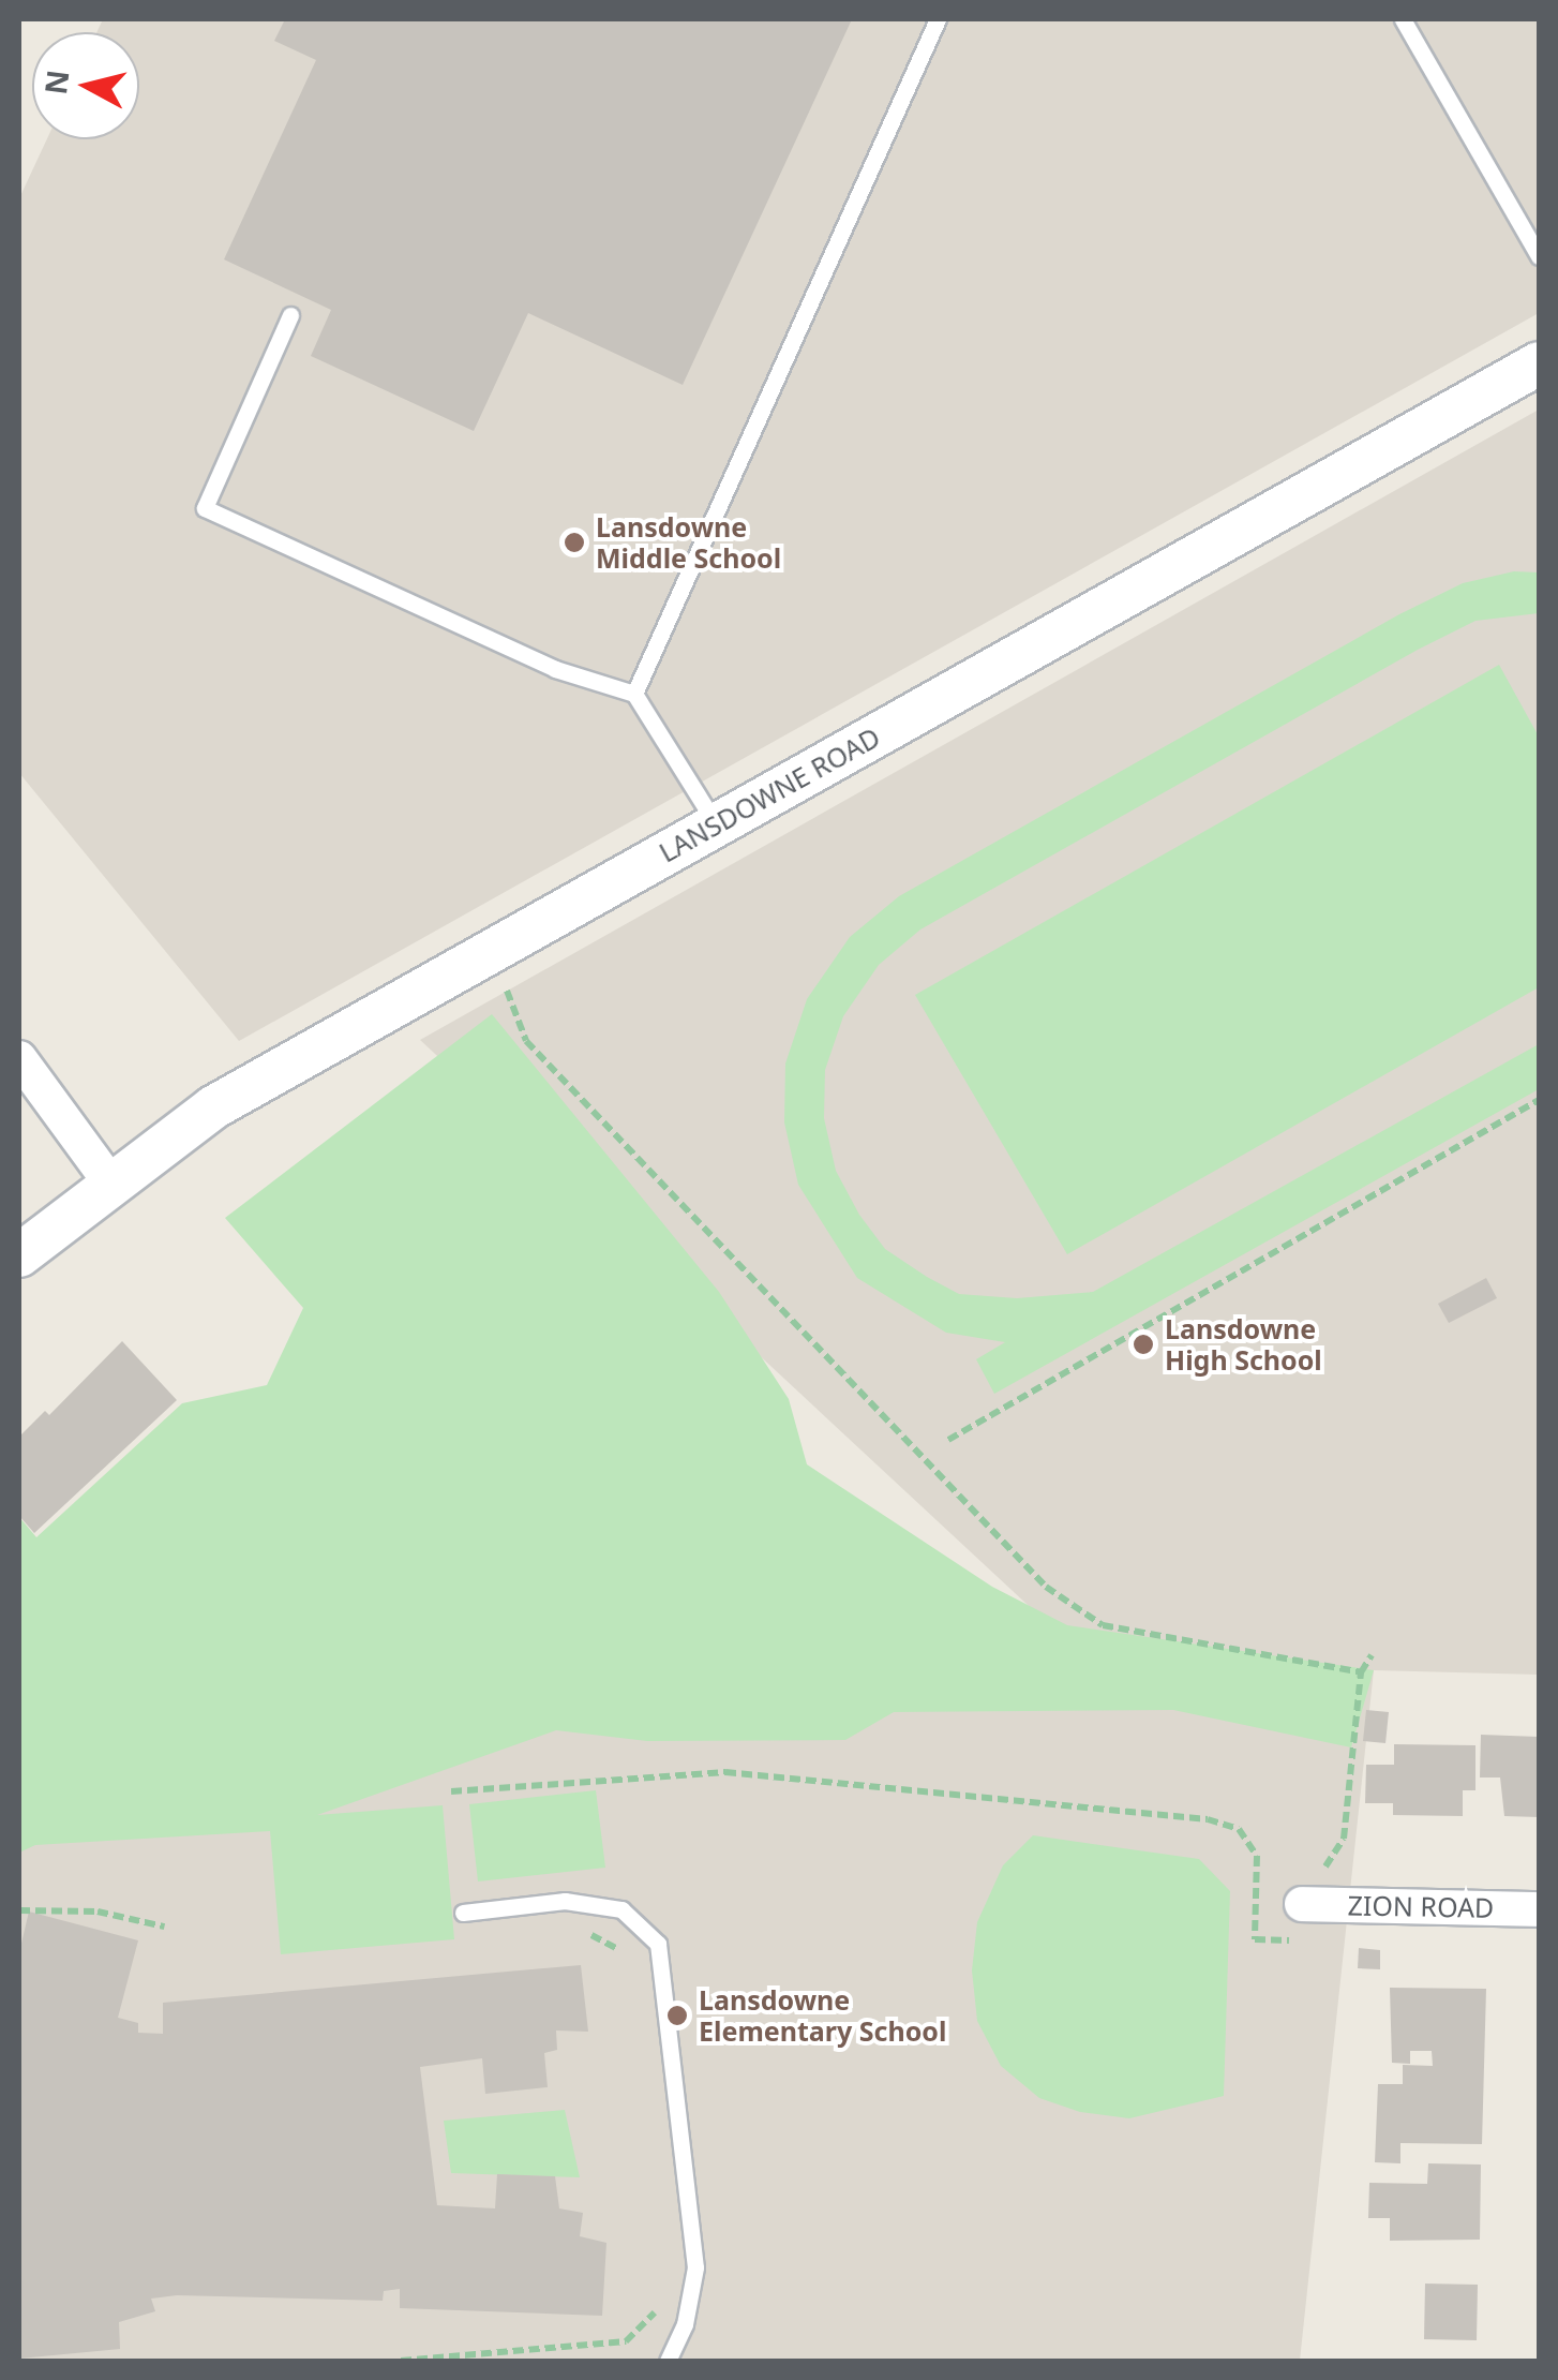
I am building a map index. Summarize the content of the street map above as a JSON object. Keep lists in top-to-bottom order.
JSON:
{
  "streets": {
    "street": ["LANSDOWNE ROAD", "ZION ROAD"]
  },
  "places": ["Lansdowne Middle School", "Lansdowne High School", "Lansdowne Elementary School"],
  "north": "left"
}
